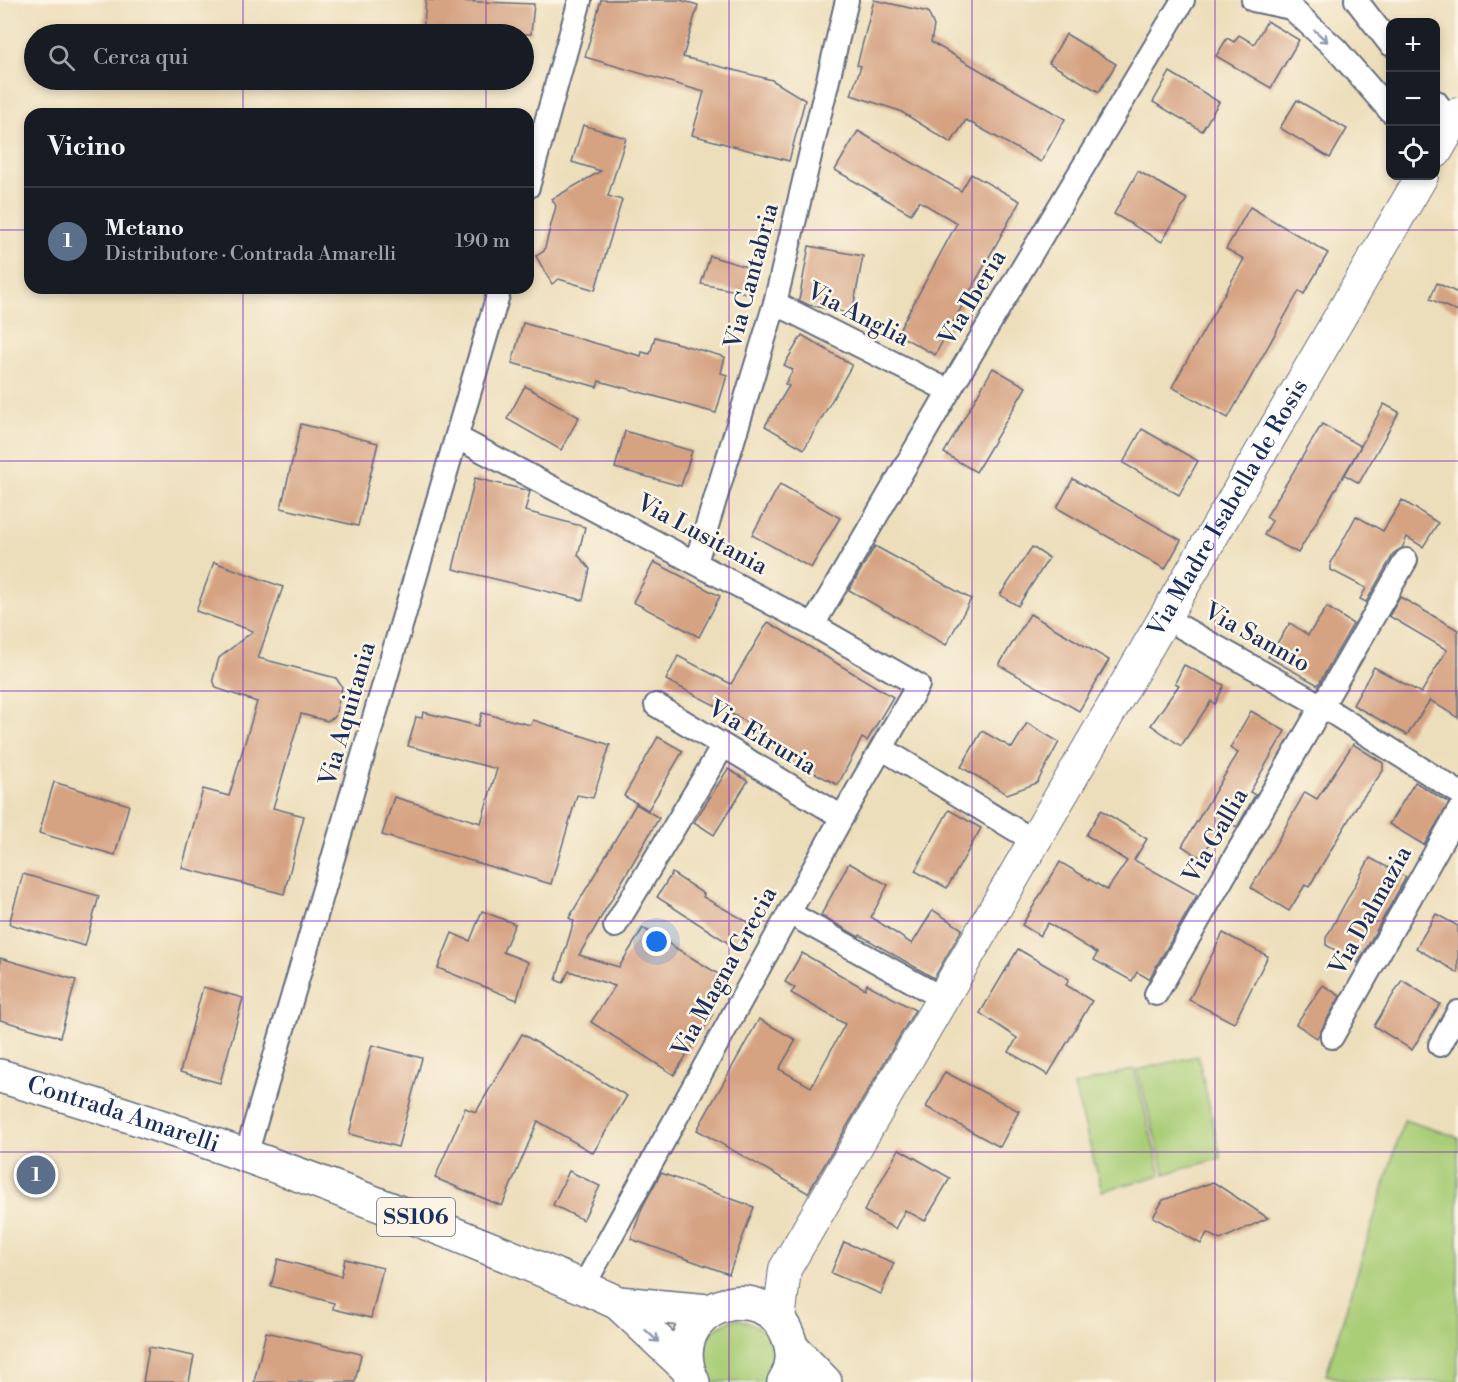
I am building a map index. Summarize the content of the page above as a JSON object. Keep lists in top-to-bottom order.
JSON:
{
  "streets": {
    "main road": ["Contrada Amarelli", "SS106"],
    "street": [
      "Via Cantabria",
      "Via Iberia",
      "Via Anglia",
      "Via Madre Isabella de Rosis",
      "Via Lusitania",
      "Via Sannio",
      "Via Aquitania",
      "Via Etruria",
      "Via Gallia",
      "Via Dalmazia",
      "Via Magna Grecia"
    ]
  },
  "crossings": [
    ["Via Cantabria", "Via Anglia"],
    ["Via Cantabria", "Via Lusitania"],
    ["Via Iberia", "Via Anglia"],
    ["Via Iberia", "Via Lusitania"],
    ["Via Madre Isabella de Rosis", "Via Sannio"],
    ["Via Madre Isabella de Rosis", "SS106"],
    ["Via Lusitania", "Via Aquitania"],
    ["Via Lusitania", "Via Magna Grecia"],
    ["Via Sannio", "Via Gallia"],
    ["Via Aquitania", "Contrada Amarelli"],
    ["Via Aquitania", "SS106"],
    ["Via Etruria", "Via Magna Grecia"],
    ["Via Magna Grecia", "SS106"],
    ["Contrada Amarelli", "SS106"]
  ],
  "page": {
    "map_buttons": ["+", "−"],
    "search": "Cerca qui",
    "heading": "Vicino",
    "list": [
      {
        "mark": "1",
        "name": "Metano",
        "note": "Distributore · Contrada Amarelli",
        "value": "190 m"
      }
    ],
    "pins": "1"
  }
}
